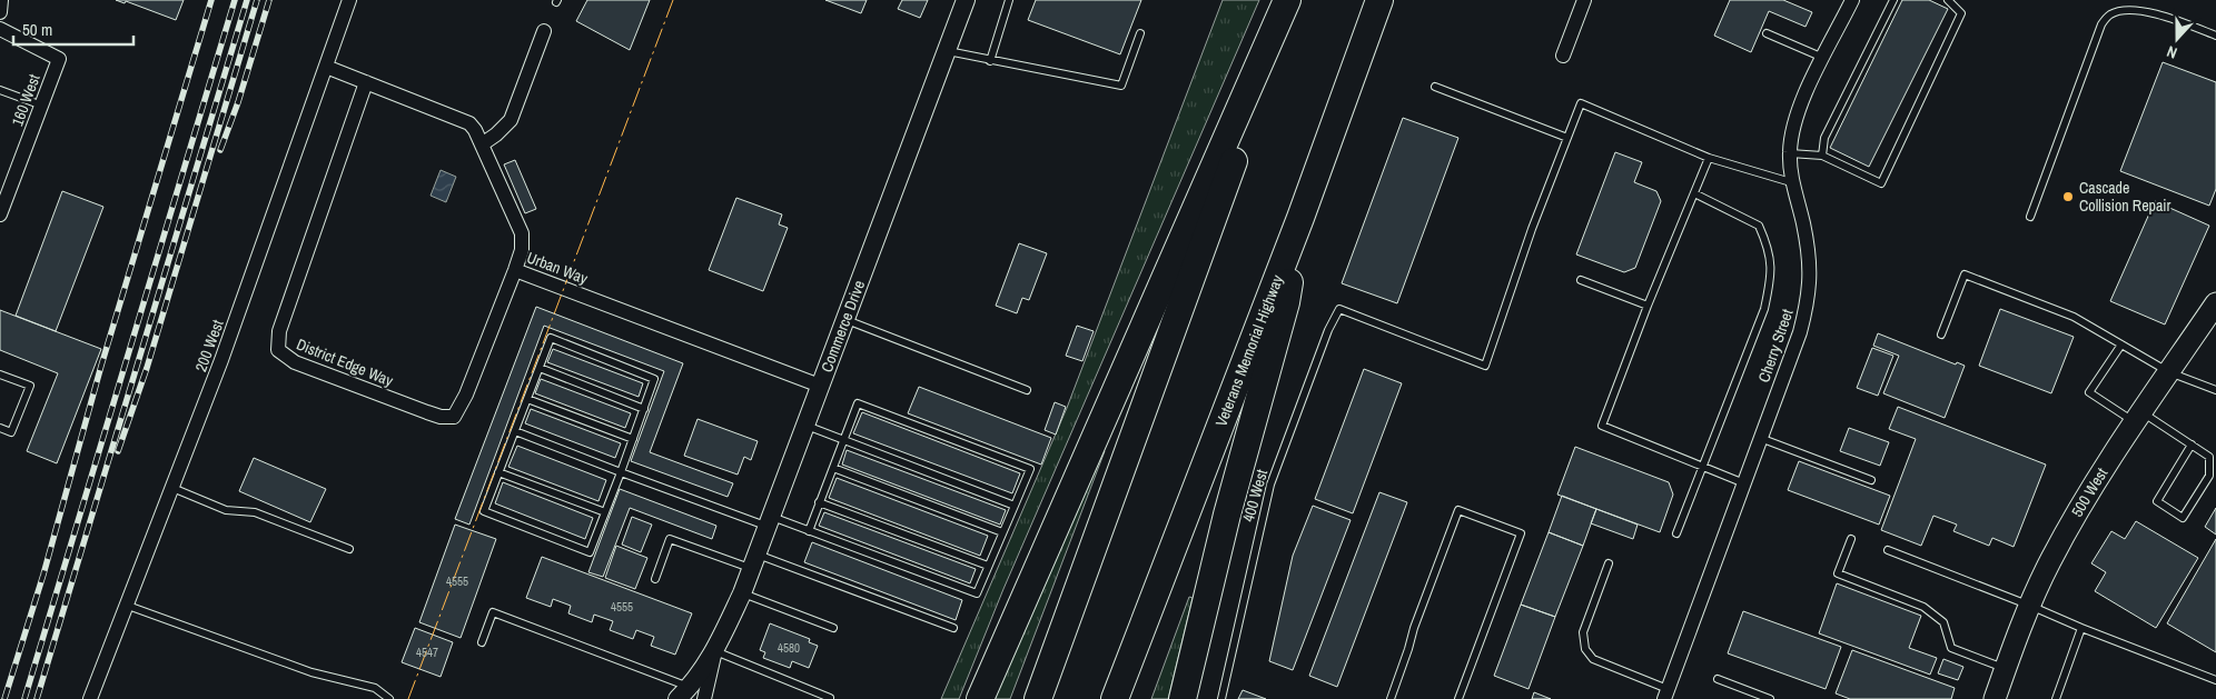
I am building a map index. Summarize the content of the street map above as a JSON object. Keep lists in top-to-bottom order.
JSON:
{
  "streets": {
    "highway": ["Veterans Memorial Highway"],
    "main road": ["500 West"],
    "street": [
      "160 West",
      "Urban Way",
      "Commerce Drive",
      "200 West",
      "Cherry Street",
      "District Edge Way"
    ],
    "lane": ["400 West"]
  },
  "crossings": [
    ["Urban Way", "Commerce Drive"],
    ["Urban Way", "200 West"],
    ["Urban Way", "District Edge Way"]
  ],
  "places": ["Cascade Collision Repair"],
  "house_numbers": [
    "4555",
    "4555",
    "4580",
    "4547"
  ],
  "scale_bar": "50 m",
  "north": "bottom"
}
